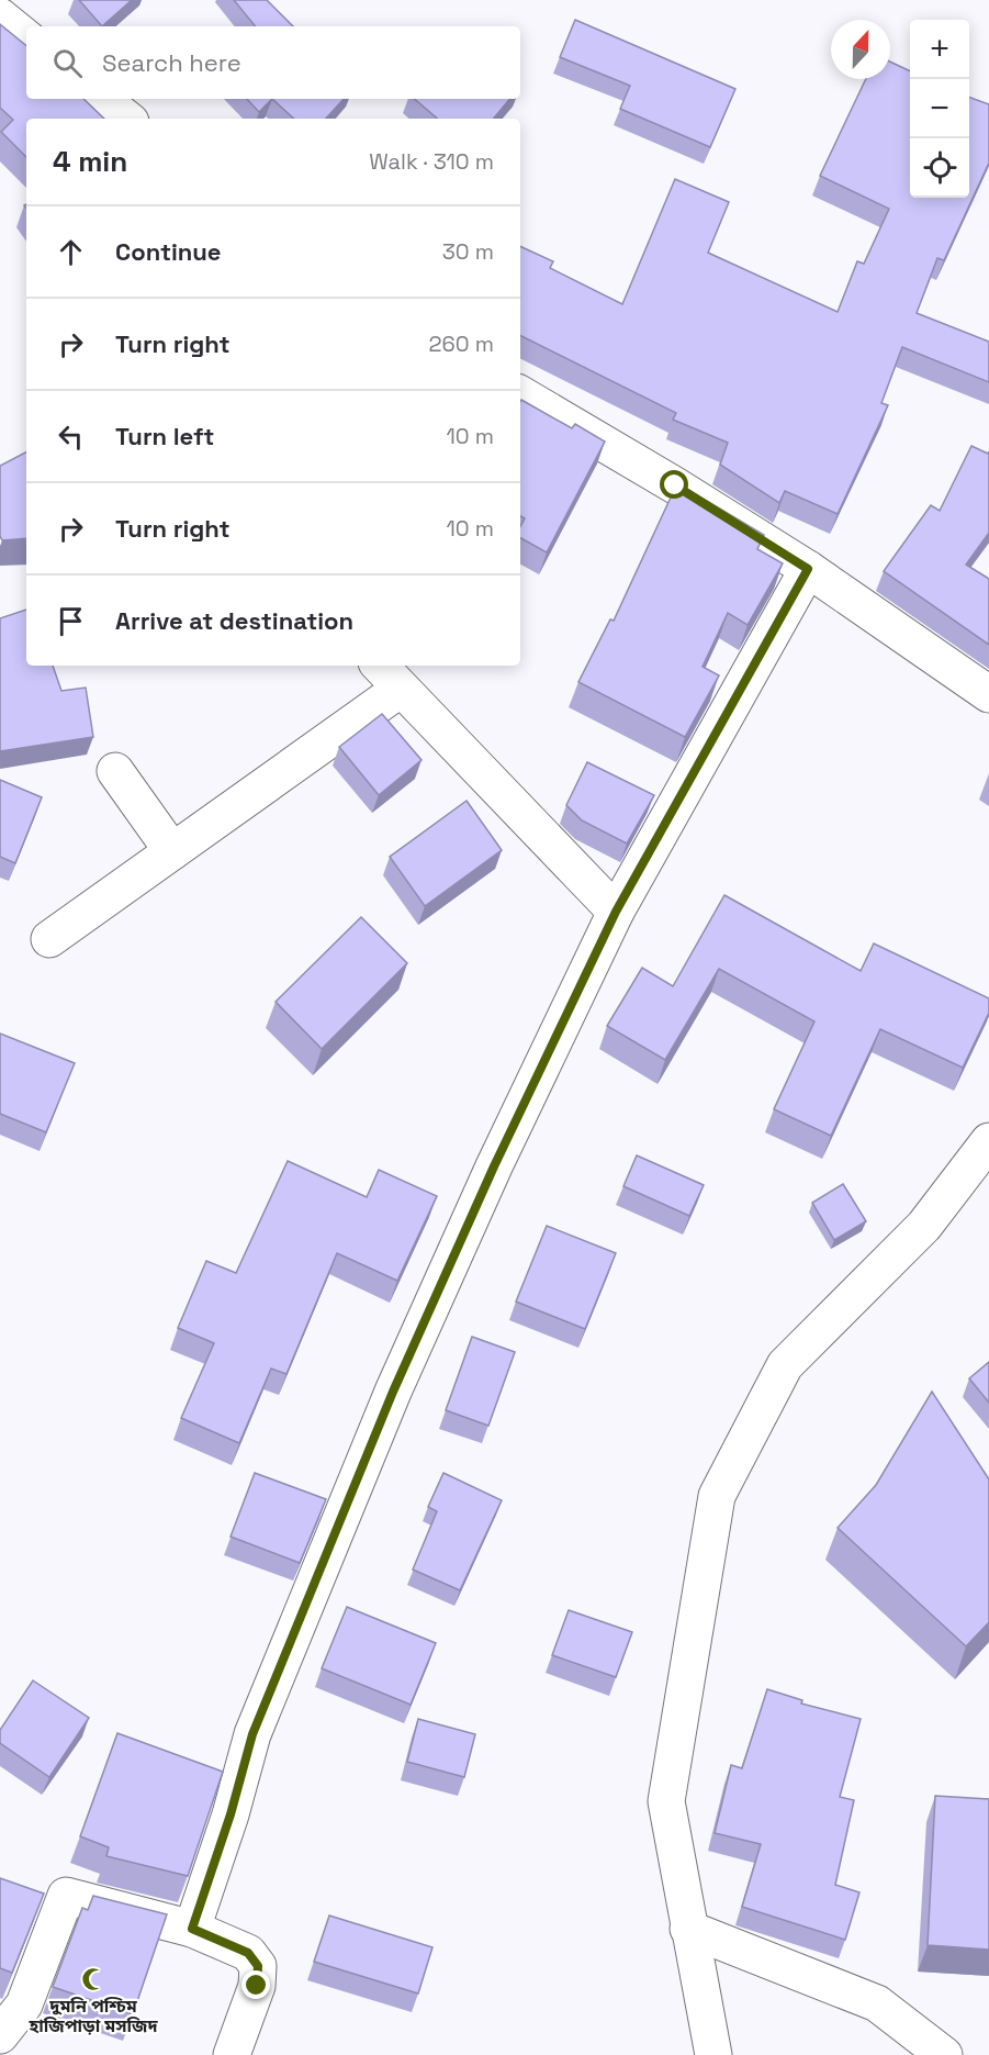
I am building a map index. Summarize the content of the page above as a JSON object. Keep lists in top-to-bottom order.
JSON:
{
  "places": {
    "mosque": ["দুমনি পশ্চিম হাজিপাড়া মসজিদ"]
  },
  "north": "top",
  "page": {
    "map_buttons": ["+", "−"],
    "search": "Search here",
    "heading": ["4 min", "Walk · 310 m"],
    "list": [
      ["Continue", "30 m"],
      ["Turn right", "260 m"],
      ["Turn left", "10 m"],
      ["Turn right", "10 m"],
      "Arrive at destination"
    ]
  }
}
